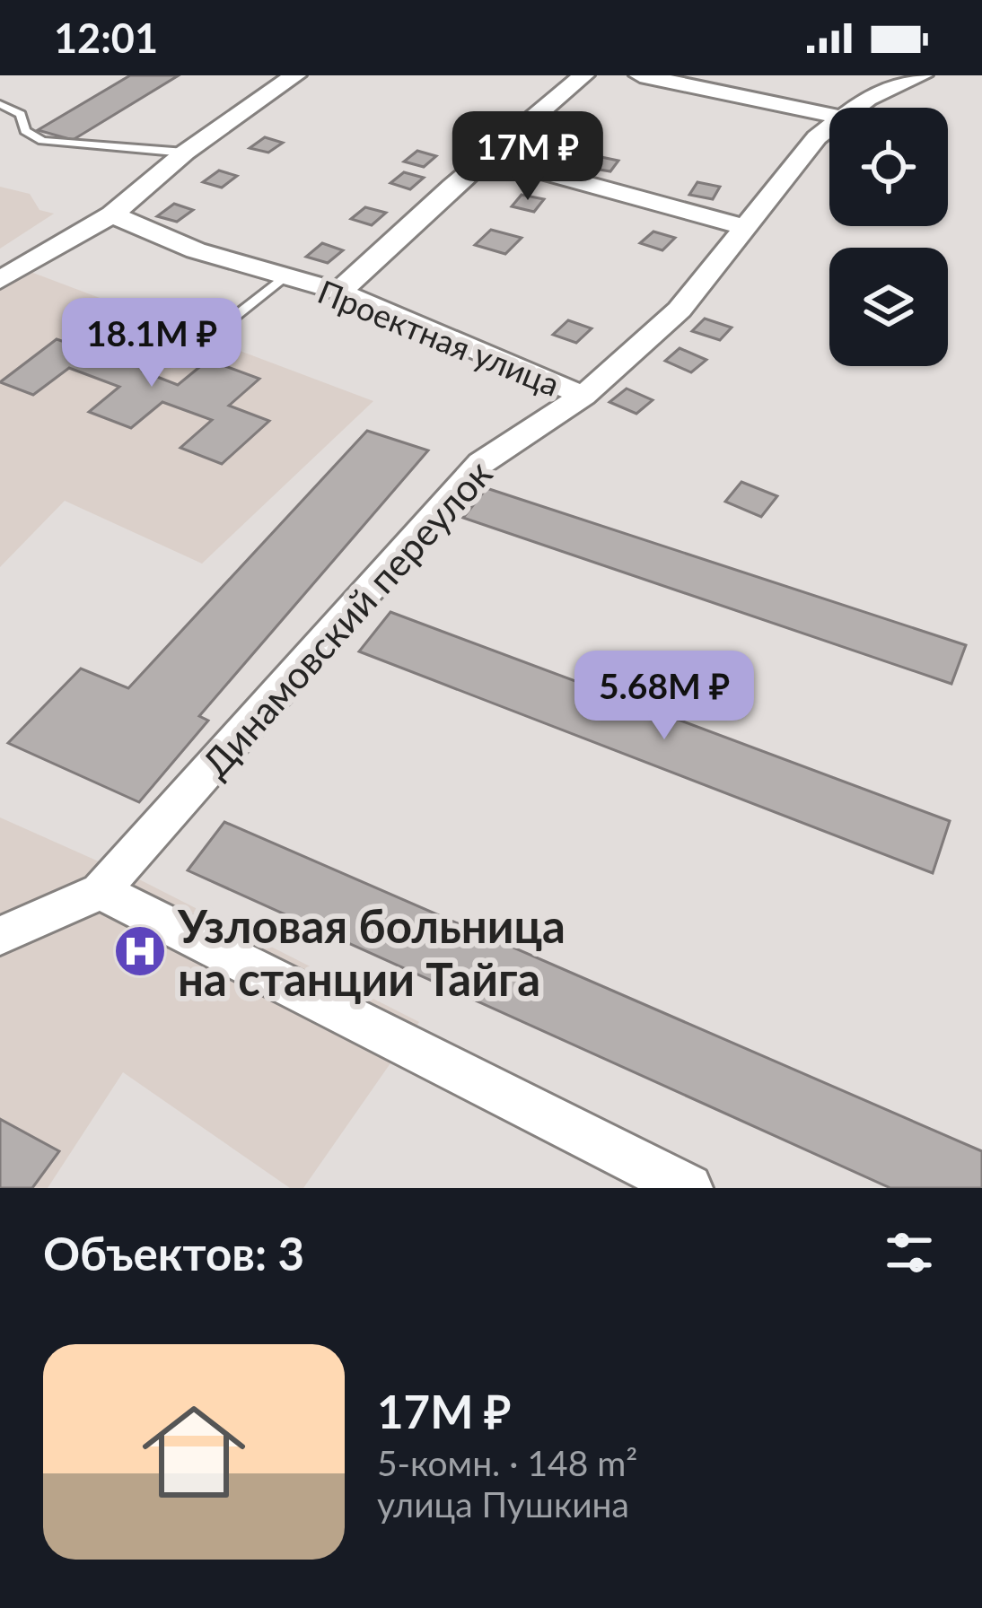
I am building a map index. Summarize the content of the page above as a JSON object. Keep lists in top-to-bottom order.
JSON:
{
  "streets": {
    "street": ["Проектная улица", "Динамовский переулок"]
  },
  "crossings": [
    ["Проектная улица", "Динамовский переулок"]
  ],
  "places": {
    "hospital": ["Узловая больница на станции Тайга"]
  },
  "page": {
    "status": "12:01",
    "price": ["17M ₽", "18.1M ₽", "5.68M ₽"],
    "heading": "Объектов: 3",
    "list": [
      {
        "name": "17M ₽",
        "note": "5-комн. · 148 m² · улица Пушкина"
      }
    ]
  }
}
